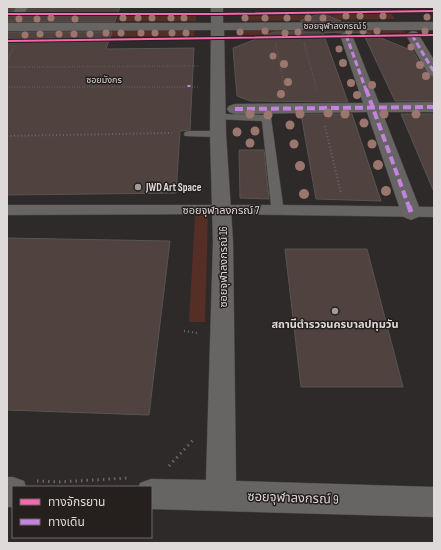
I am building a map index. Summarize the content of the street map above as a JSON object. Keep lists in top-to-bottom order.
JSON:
{
  "streets": {
    "street": ["ซอยจุฬาลงกรณ์ 5", "ซอยจุฬาลงกรณ์ 16", "ซอยจุฬาลงกรณ์ 9"],
    "lane": ["ซอยจุฬาลงกรณ์ 7"],
    "path": ["ซอยมังกร"]
  },
  "crossings": [
    ["ซอยจุฬาลงกรณ์ 5", "ซอยจุฬาลงกรณ์ 16"],
    ["ซอยจุฬาลงกรณ์ 7", "ซอยจุฬาลงกรณ์ 16"],
    ["ซอยจุฬาลงกรณ์ 16", "ซอยจุฬาลงกรณ์ 9"]
  ],
  "places": ["JWD Art Space", "สถานีตำรวจนครบาลปทุมวัน"],
  "legend": ["ทางจักรยาน", "ทางเดิน"]
}
